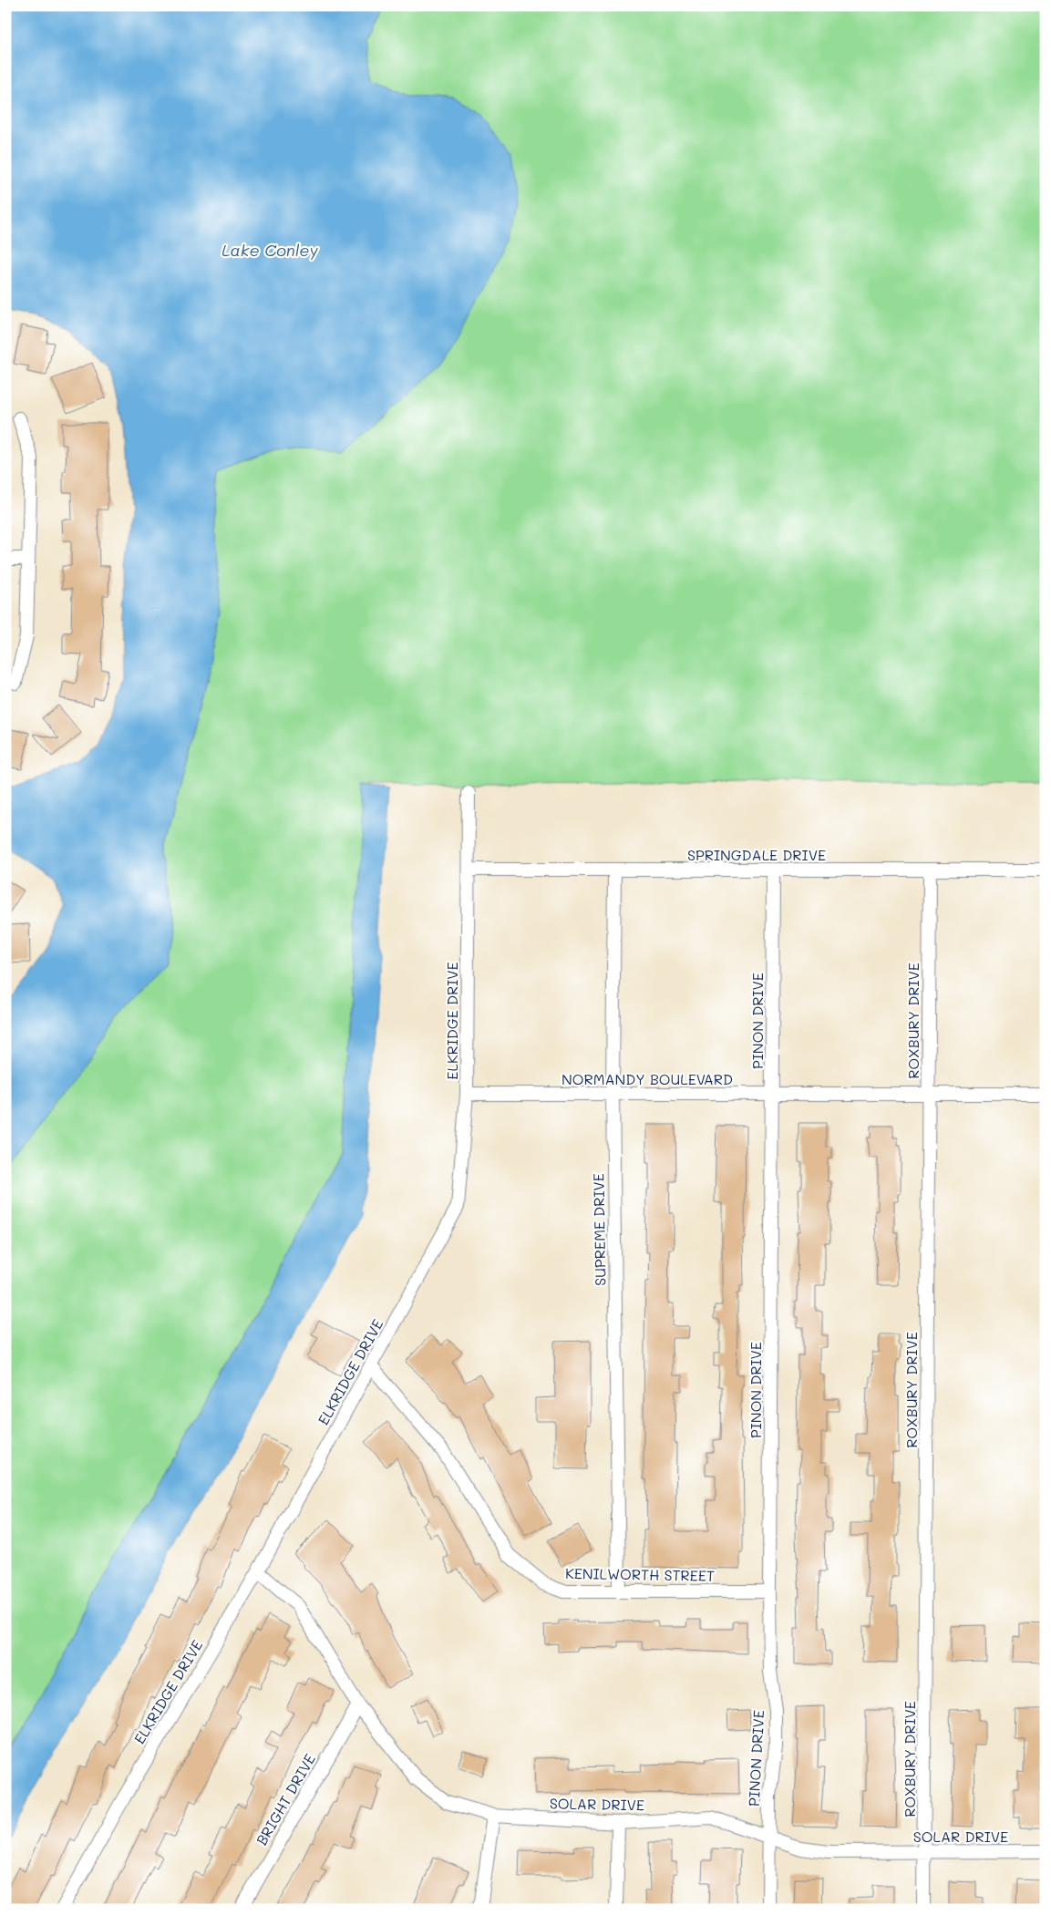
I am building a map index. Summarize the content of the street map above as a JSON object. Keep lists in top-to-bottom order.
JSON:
{
  "streets": {
    "street": [
      "SPRINGDALE DRIVE",
      "ELKRIDGE DRIVE",
      "PINON DRIVE",
      "ROXBURY DRIVE",
      "NORMANDY BOULEVARD",
      "SUPREME DRIVE",
      "KENILWORTH STREET",
      "BRIGHT DRIVE",
      "SOLAR DRIVE"
    ]
  },
  "crossings": [
    ["SPRINGDALE DRIVE", "ELKRIDGE DRIVE"],
    ["SPRINGDALE DRIVE", "PINON DRIVE"],
    ["SPRINGDALE DRIVE", "ROXBURY DRIVE"],
    ["SPRINGDALE DRIVE", "SUPREME DRIVE"],
    ["ELKRIDGE DRIVE", "NORMANDY BOULEVARD"],
    ["ELKRIDGE DRIVE", "KENILWORTH STREET"],
    ["ELKRIDGE DRIVE", "SOLAR DRIVE"],
    ["PINON DRIVE", "NORMANDY BOULEVARD"],
    ["PINON DRIVE", "KENILWORTH STREET"],
    ["PINON DRIVE", "SOLAR DRIVE"],
    ["ROXBURY DRIVE", "NORMANDY BOULEVARD"],
    ["ROXBURY DRIVE", "SOLAR DRIVE"],
    ["NORMANDY BOULEVARD", "SUPREME DRIVE"],
    ["SUPREME DRIVE", "KENILWORTH STREET"],
    ["BRIGHT DRIVE", "SOLAR DRIVE"]
  ],
  "water": ["Lake Conley"]
}
